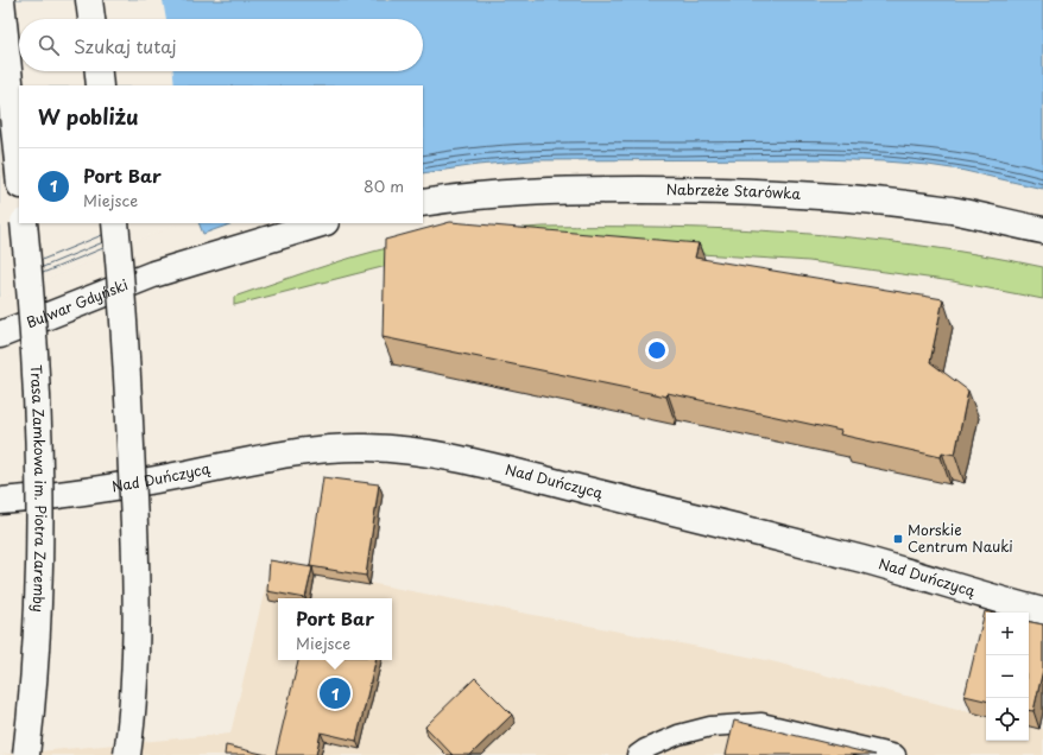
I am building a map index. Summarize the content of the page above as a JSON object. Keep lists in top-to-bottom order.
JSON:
{
  "streets": {
    "street": [
      "Nabrzeże Starówka",
      "Bulwar Gdyński",
      "Nad Duńczycą",
      "Trasa Zamkowa im. Piotra Zaremby"
    ]
  },
  "places": {
    "transit": ["Morskie Centrum Nauki"]
  },
  "page": {
    "search": "Szukaj tutaj",
    "heading": "W pobliżu",
    "list": [
      {
        "mark": "1",
        "name": "Port Bar",
        "note": "Miejsce",
        "value": "80 m"
      }
    ],
    "popup": ["Port Bar", "Miejsce"],
    "map_buttons": ["+", "−"],
    "pins": "1"
  }
}
